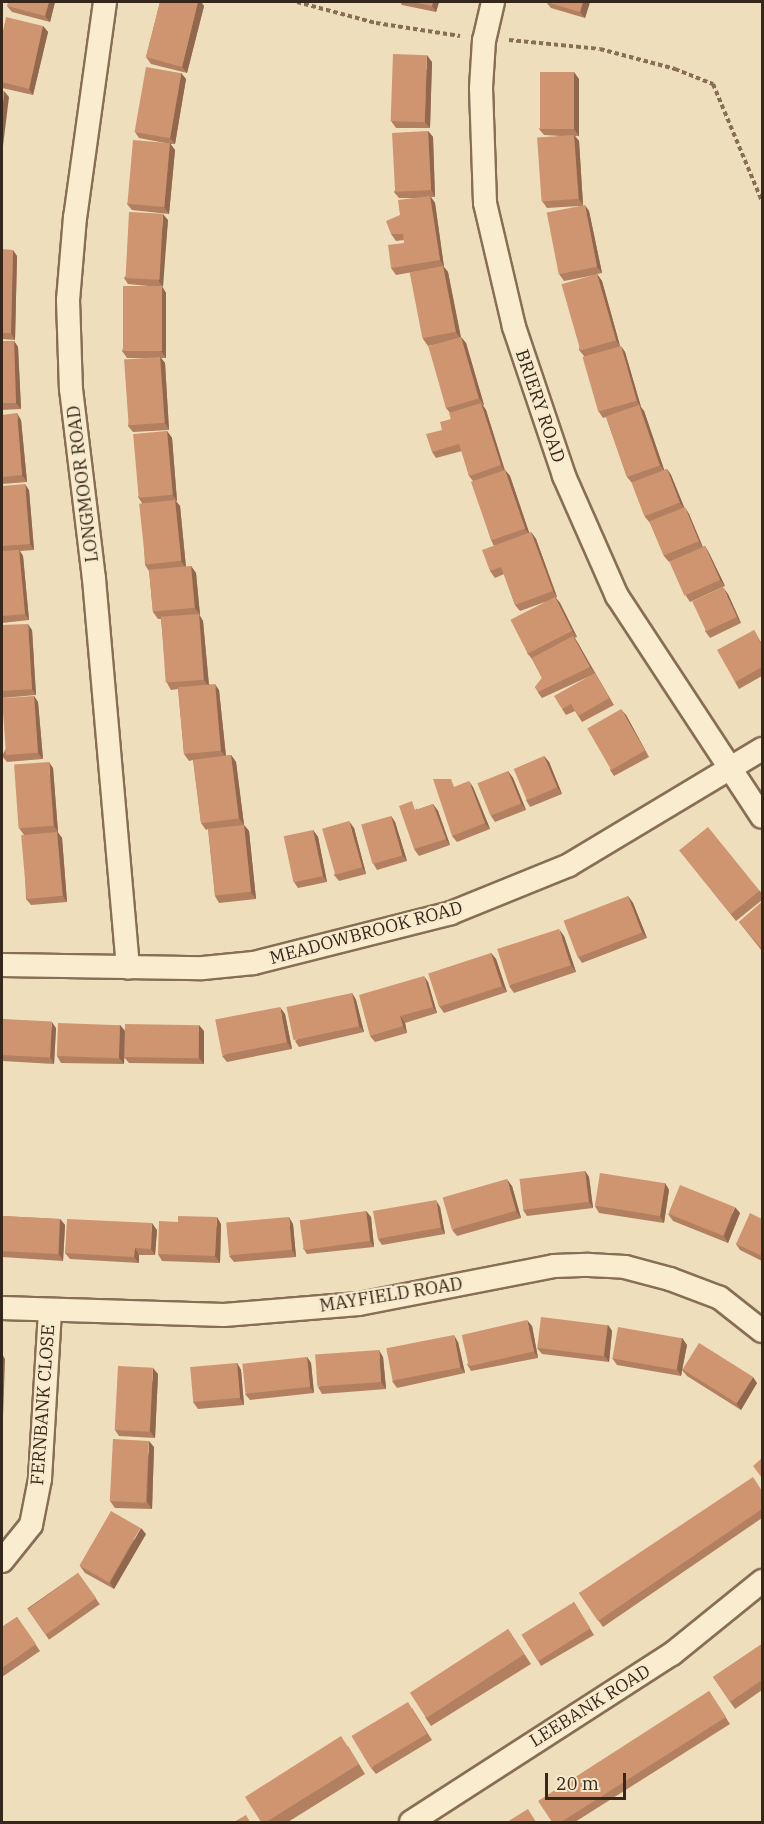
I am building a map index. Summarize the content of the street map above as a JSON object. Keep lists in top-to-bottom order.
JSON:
{
  "streets": {
    "street": [
      "BRIERY ROAD",
      "LONGMOOR ROAD",
      "MEADOWBROOK ROAD",
      "MAYFIELD ROAD",
      "FERNBANK CLOSE",
      "LEEBANK ROAD"
    ]
  },
  "crossings": [
    ["BRIERY ROAD", "MEADOWBROOK ROAD"],
    ["LONGMOOR ROAD", "MEADOWBROOK ROAD"],
    ["MAYFIELD ROAD", "FERNBANK CLOSE"]
  ],
  "scale_bar": "20 m"
}
